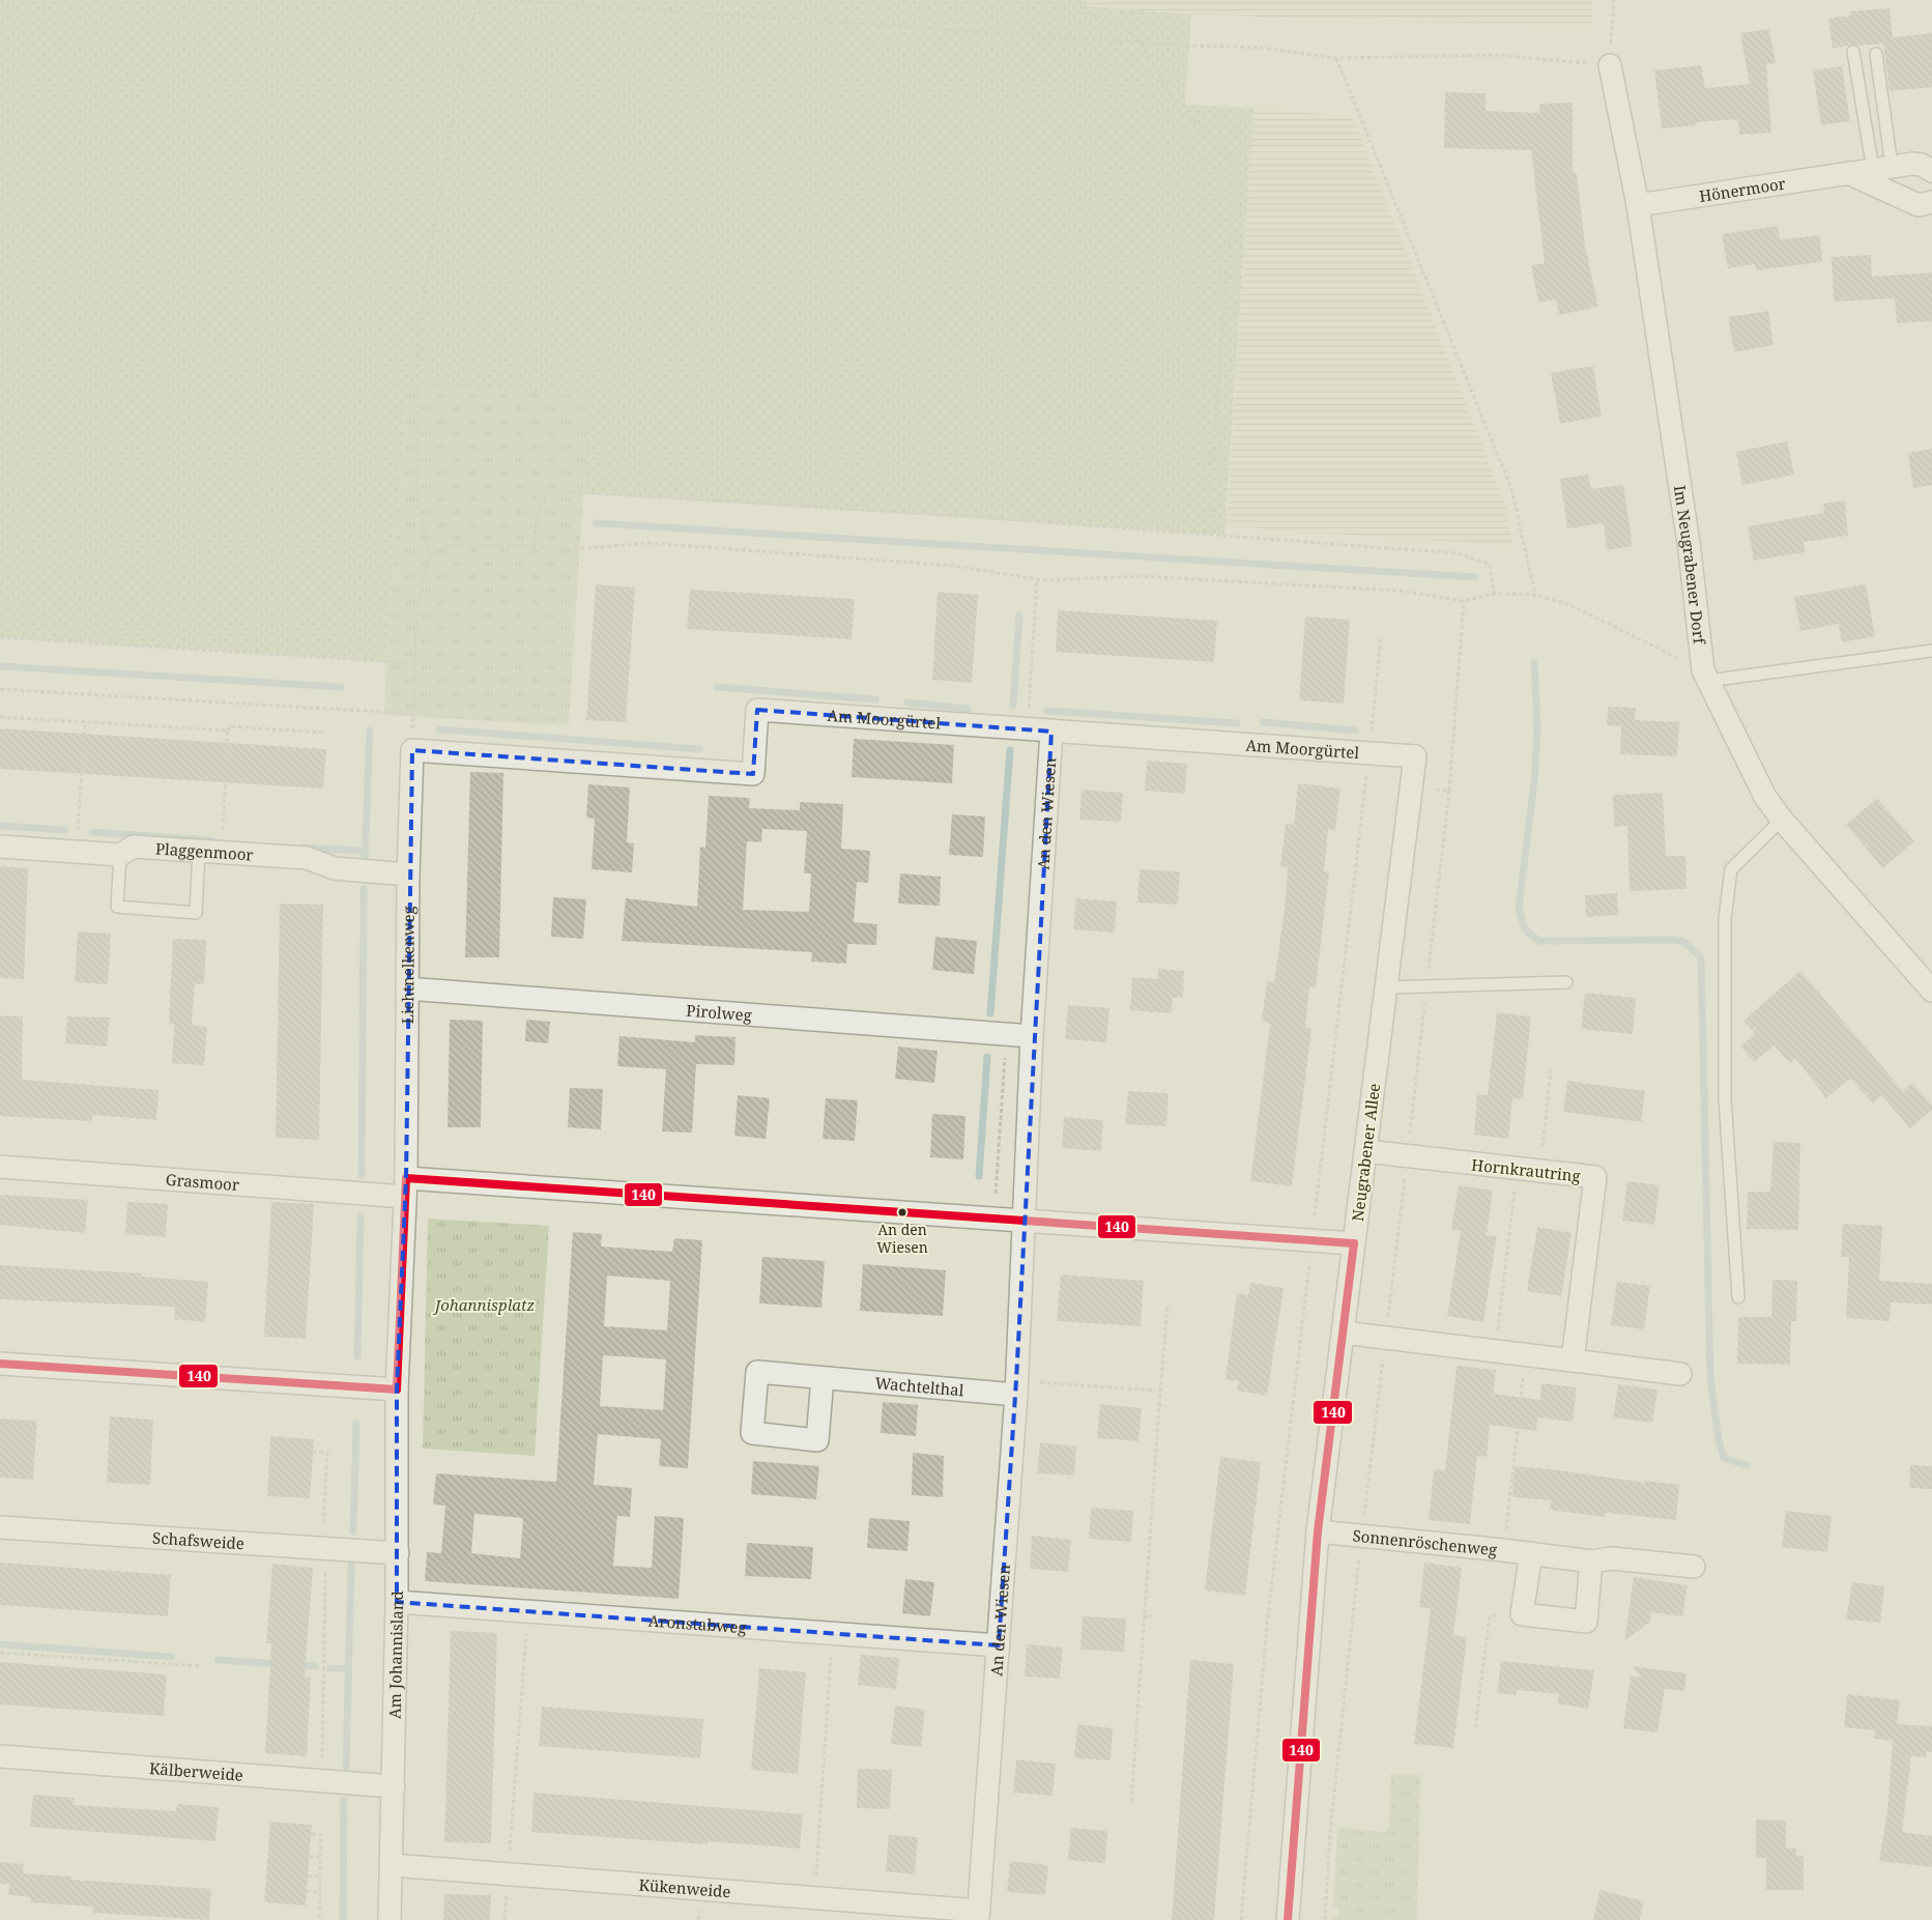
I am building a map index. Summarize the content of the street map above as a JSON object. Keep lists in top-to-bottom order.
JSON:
{
  "streets": {
    "street": [
      "Hönermoor",
      "Im Neugrabener Dorf",
      "Am Moorgürtel",
      "An den Wiesen",
      "Plaggenmoor",
      "Lichtnelkenweg",
      "Pirolweg",
      "Neugrabener Allee",
      "Hornkrautring",
      "Grasmoor",
      "Wachtelthal",
      "Schafsweide",
      "Sonnenröschenweg",
      "Aronstabweg",
      "Am Johannisland",
      "Kälberweide",
      "Kükenweide"
    ]
  },
  "crossings": [
    ["Hönermoor", "Im Neugrabener Dorf"],
    ["Am Moorgürtel", "An den Wiesen"],
    ["Am Moorgürtel", "Lichtnelkenweg"],
    ["Am Moorgürtel", "Neugrabener Allee"],
    ["An den Wiesen", "Pirolweg"],
    ["An den Wiesen", "Grasmoor"],
    ["An den Wiesen", "Wachtelthal"],
    ["An den Wiesen", "Aronstabweg"],
    ["An den Wiesen", "Kükenweide"],
    ["Plaggenmoor", "Lichtnelkenweg"],
    ["Lichtnelkenweg", "Pirolweg"],
    ["Lichtnelkenweg", "Grasmoor"],
    ["Lichtnelkenweg", "Am Johannisland"],
    ["Neugrabener Allee", "Hornkrautring"],
    ["Neugrabener Allee", "Grasmoor"],
    ["Neugrabener Allee", "Sonnenröschenweg"],
    ["Schafsweide", "Am Johannisland"],
    ["Aronstabweg", "Am Johannisland"],
    ["Am Johannisland", "Kälberweide"],
    ["Am Johannisland", "Kükenweide"]
  ],
  "parks": ["Johannisplatz"],
  "places": ["An den Wiesen"],
  "lines": ["transit line 140"]
}
